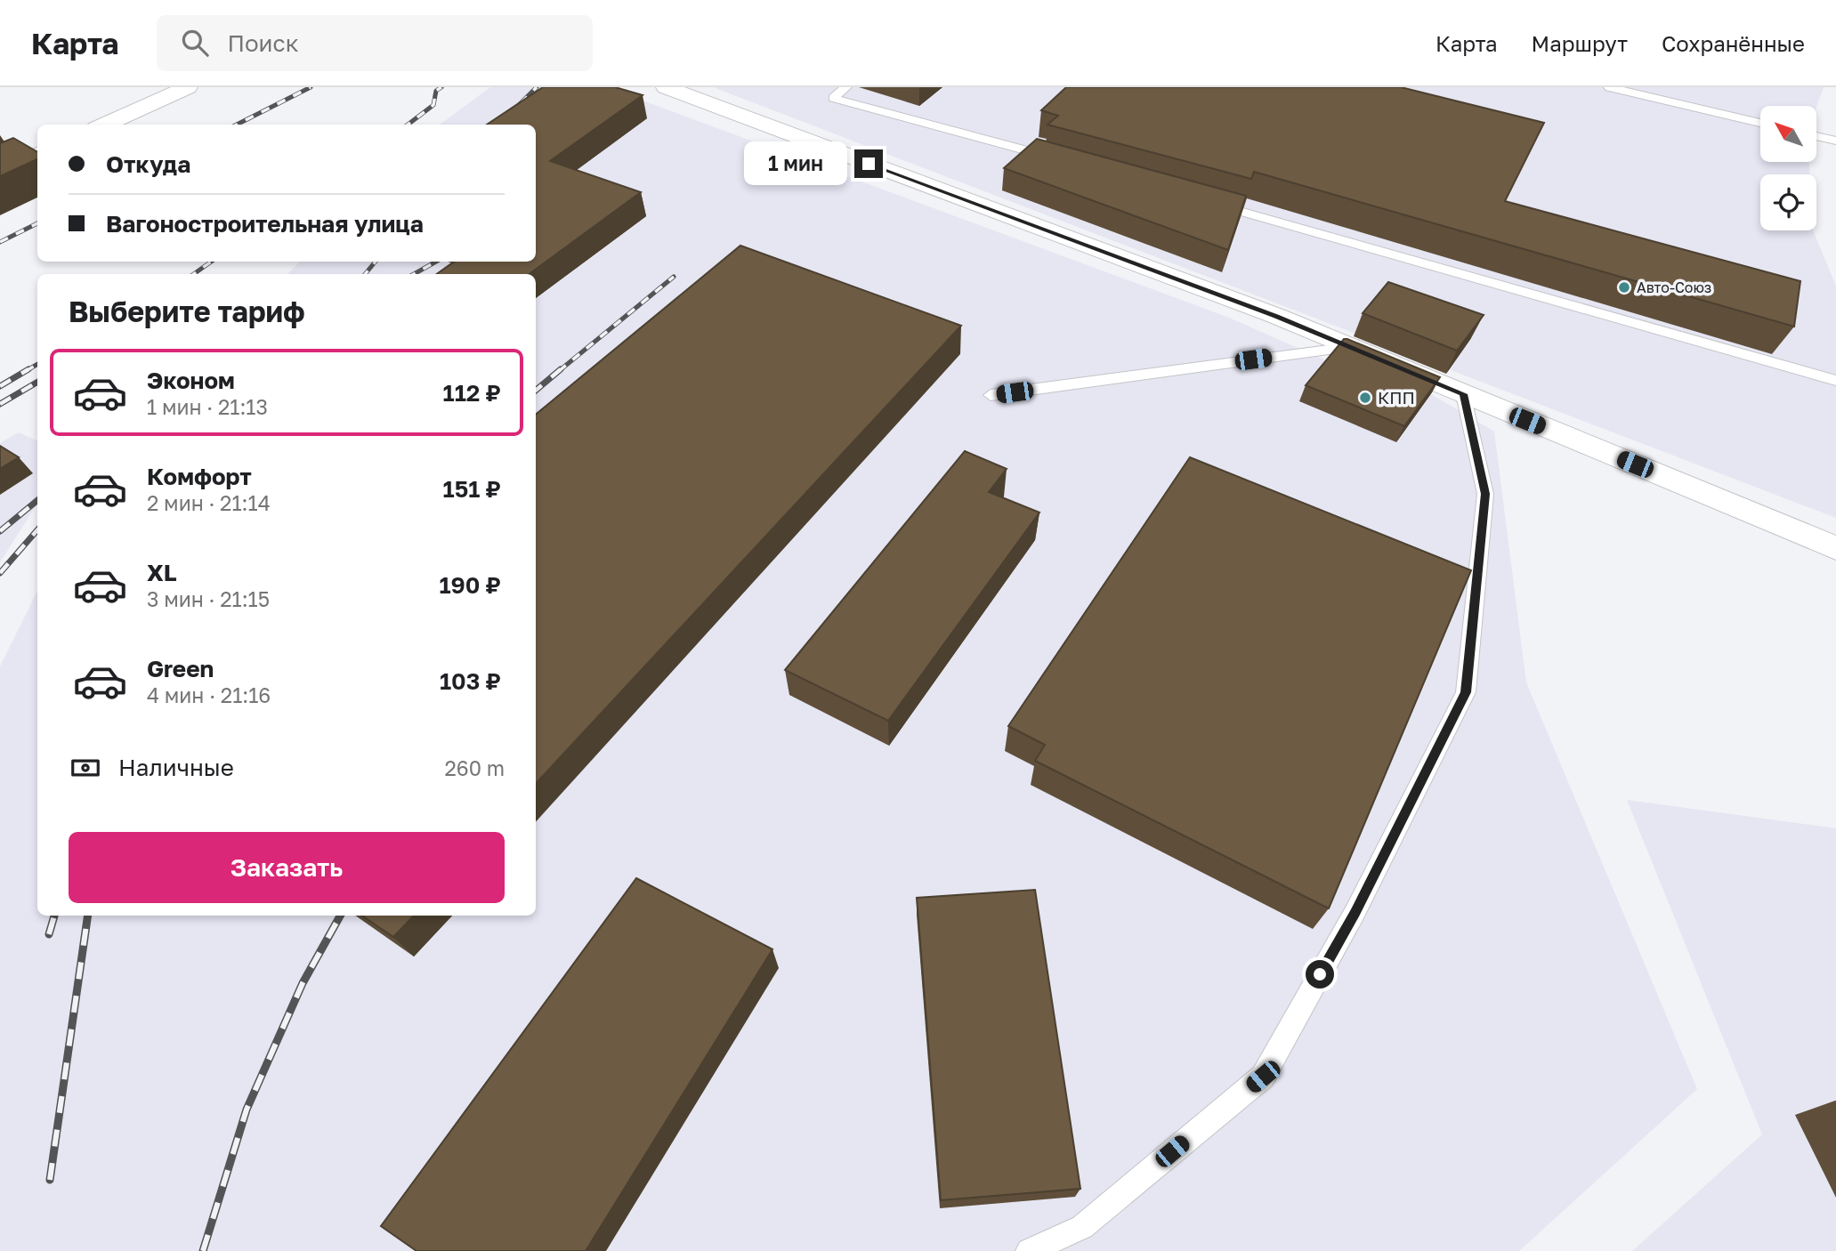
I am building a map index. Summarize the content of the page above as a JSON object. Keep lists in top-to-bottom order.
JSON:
{
  "places": ["Авто-Союз", "КПП"],
  "north": "top left",
  "page": {
    "header": "Карта",
    "search": "Поиск",
    "nav": ["Карта", "Маршрут", "Сохранённые"],
    "banner": ["Откуда", "Вагоностроительная улица"],
    "bubble": "1 мин",
    "heading": "Выберите тариф",
    "list": [
      {
        "name": "Эконом",
        "note": "1 мин · 21:13",
        "value": "112 ₽"
      },
      {
        "name": "Комфорт",
        "note": "2 мин · 21:14",
        "value": "151 ₽"
      },
      {
        "name": "XL",
        "note": "3 мин · 21:15",
        "value": "190 ₽"
      },
      {
        "name": "Green",
        "note": "4 мин · 21:16",
        "value": "103 ₽"
      }
    ],
    "pay": ["Наличные", "260 m"],
    "buttons": "Заказать"
  }
}
